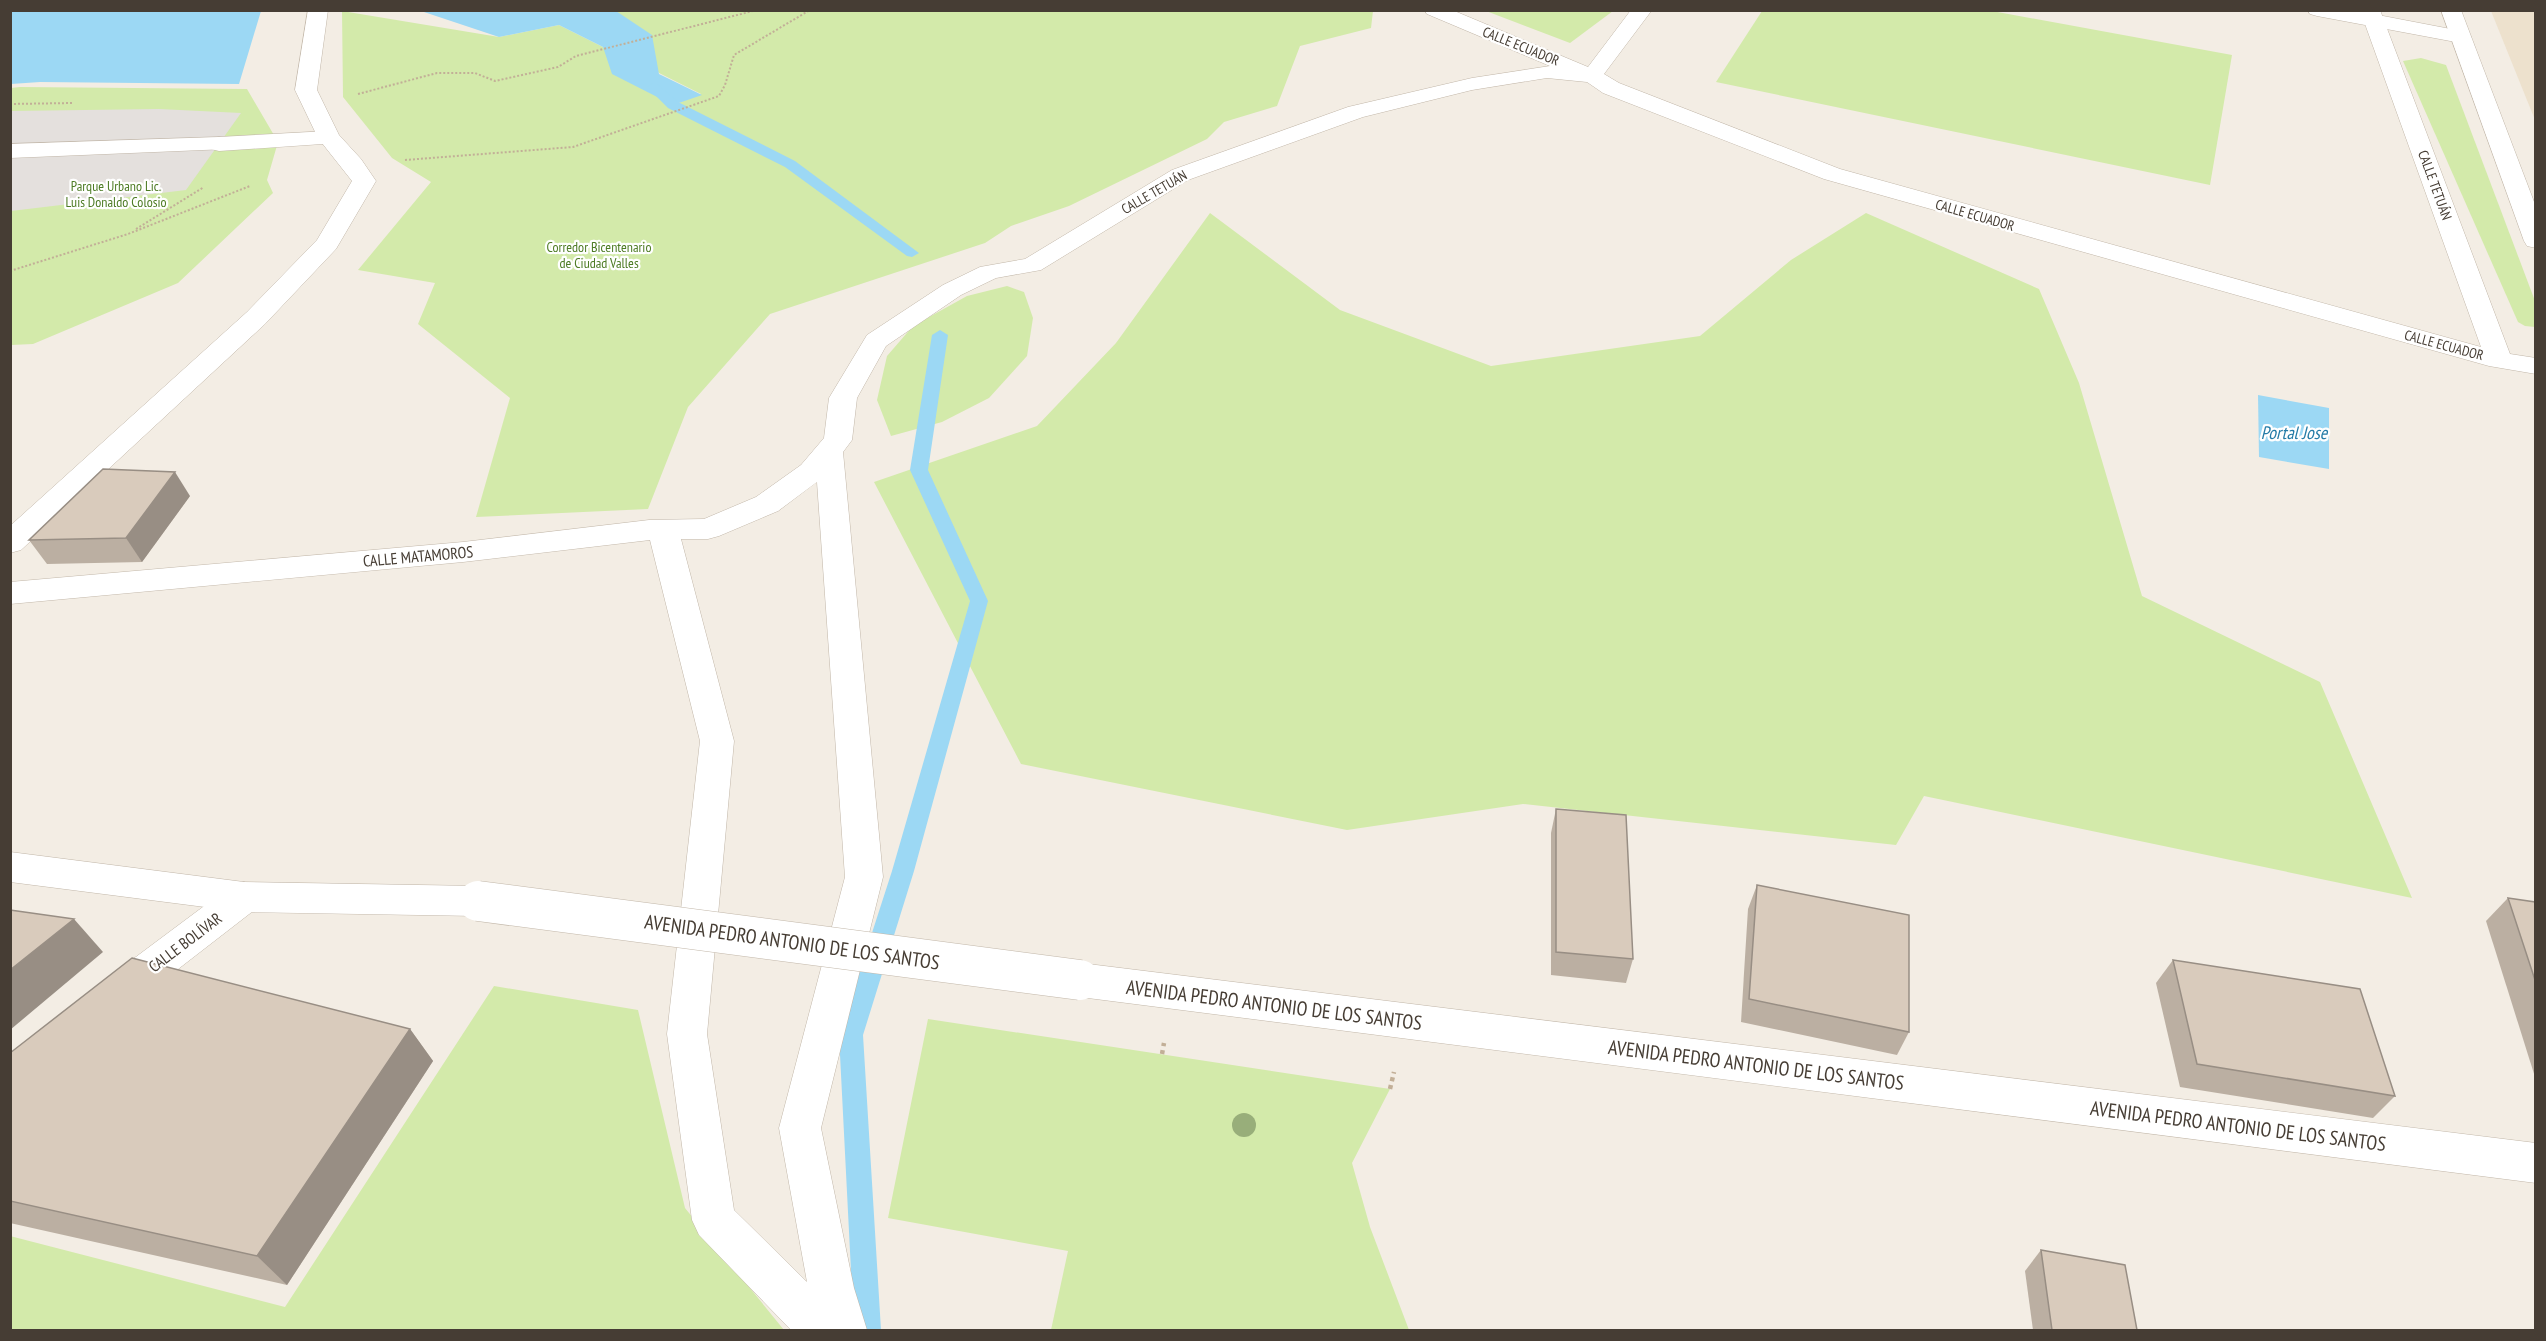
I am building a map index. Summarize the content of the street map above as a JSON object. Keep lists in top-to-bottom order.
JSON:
{
  "streets": {
    "street": [
      "CALLE ECUADOR",
      "CALLE TETUÁN",
      "CALLE MATAMOROS",
      "CALLE BOLÍVAR",
      "AVENIDA PEDRO ANTONIO DE LOS SANTOS"
    ]
  },
  "crossings": [
    ["CALLE ECUADOR", "CALLE TETUÁN"],
    ["CALLE TETUÁN", "CALLE MATAMOROS"],
    ["CALLE BOLÍVAR", "AVENIDA PEDRO ANTONIO DE LOS SANTOS"]
  ],
  "water": ["Portal Jose"],
  "parks": ["Parque Urbano Lic. Luis Donaldo Colosio", "Corredor Bicentenario de Ciudad Valles"]
}
